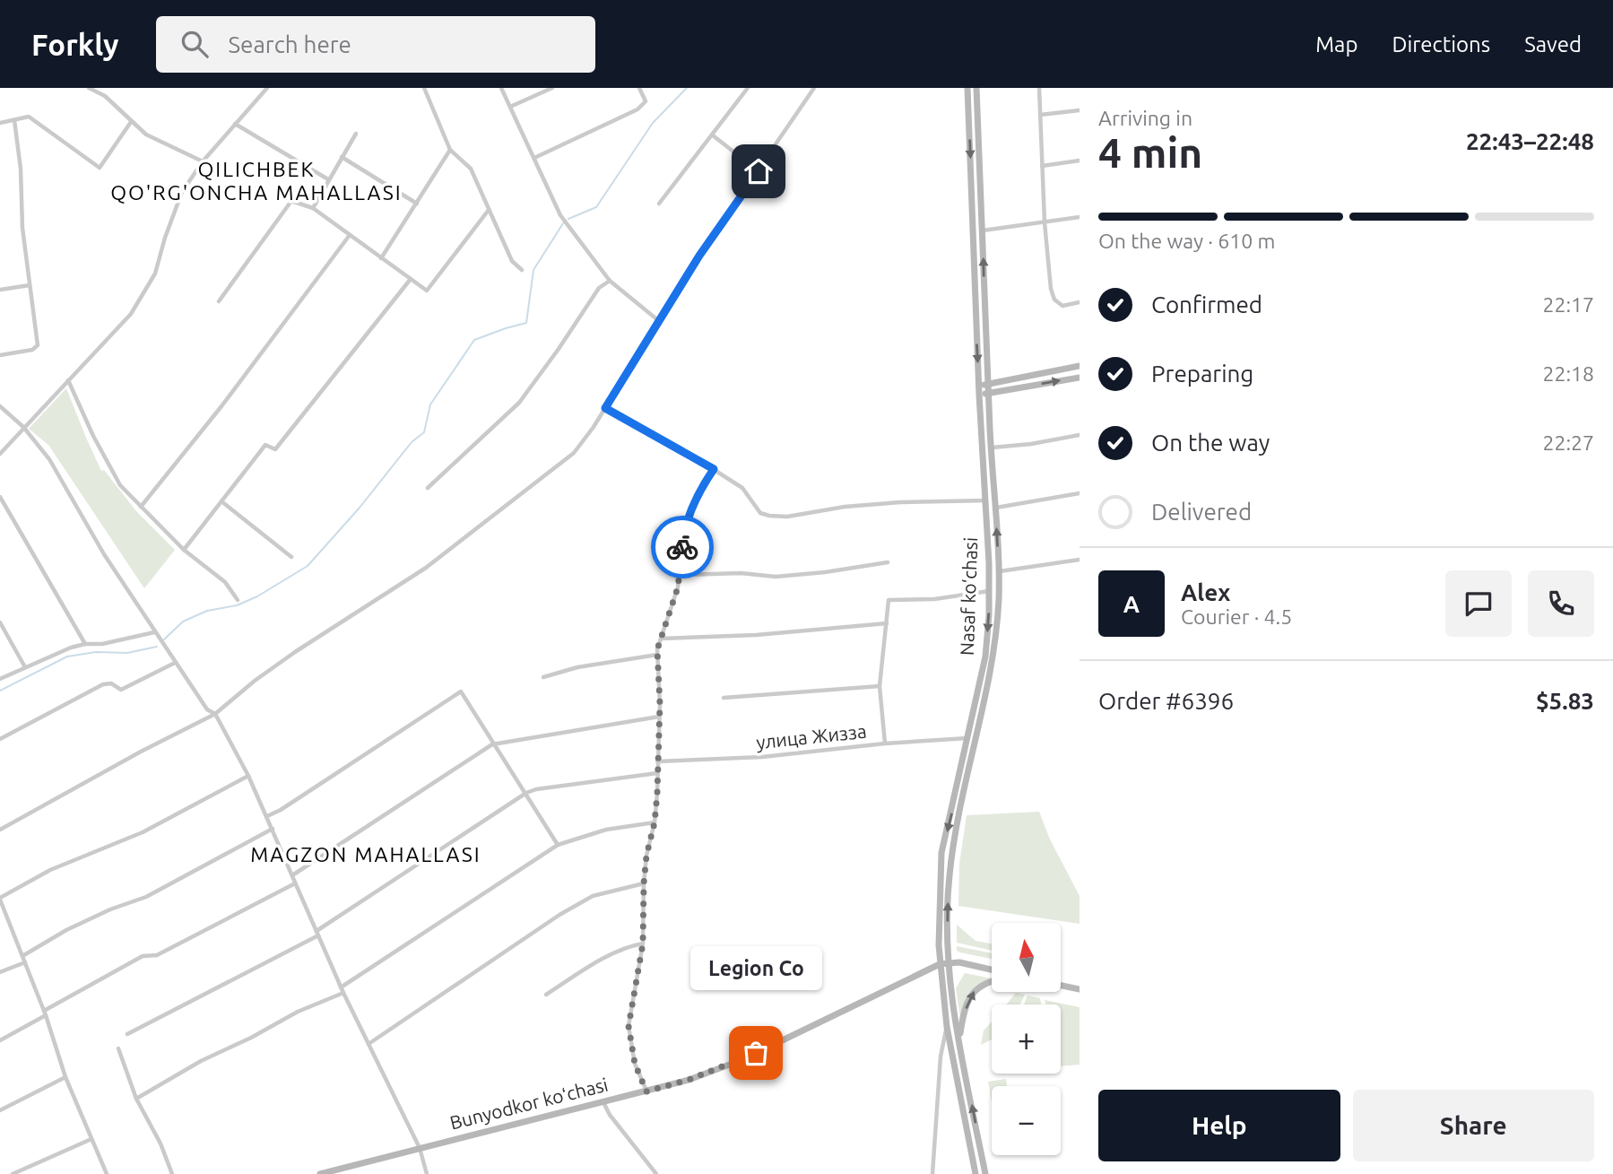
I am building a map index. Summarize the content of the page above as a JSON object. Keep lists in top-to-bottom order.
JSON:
{
  "streets": {
    "main road": ["Nasaf ko‘chasi", "Bunyodkor koʻchasi"],
    "street": ["улица Жизза"]
  },
  "crossings": [
    ["Nasaf ko‘chasi", "улица Жизза"],
    ["Nasaf ko‘chasi", "Bunyodkor koʻchasi"]
  ],
  "districts": ["QILICHBEK QO'RG'ONCHA MAHALLASI", "MAGZON MAHALLASI"],
  "places": ["Legion Co"],
  "north": "top",
  "page": {
    "header": "Forkly",
    "search": "Search here",
    "nav": ["Map", "Directions", "Saved"],
    "heading": ["4 min", "Arriving in", "22:43–22:48"],
    "panel": [
      "Alex",
      "Courier · 4.5",
      "Order #6396",
      "$5.83"
    ],
    "bar": "On the way · 610 m",
    "list": [
      ["Confirmed", "22:17"],
      ["Preparing", "22:18"],
      ["On the way", "22:27"],
      "Delivered"
    ],
    "round": "A",
    "map_buttons": ["+", "−"],
    "bubble": "Legion Co",
    "buttons": ["Help", "Share"]
  }
}
